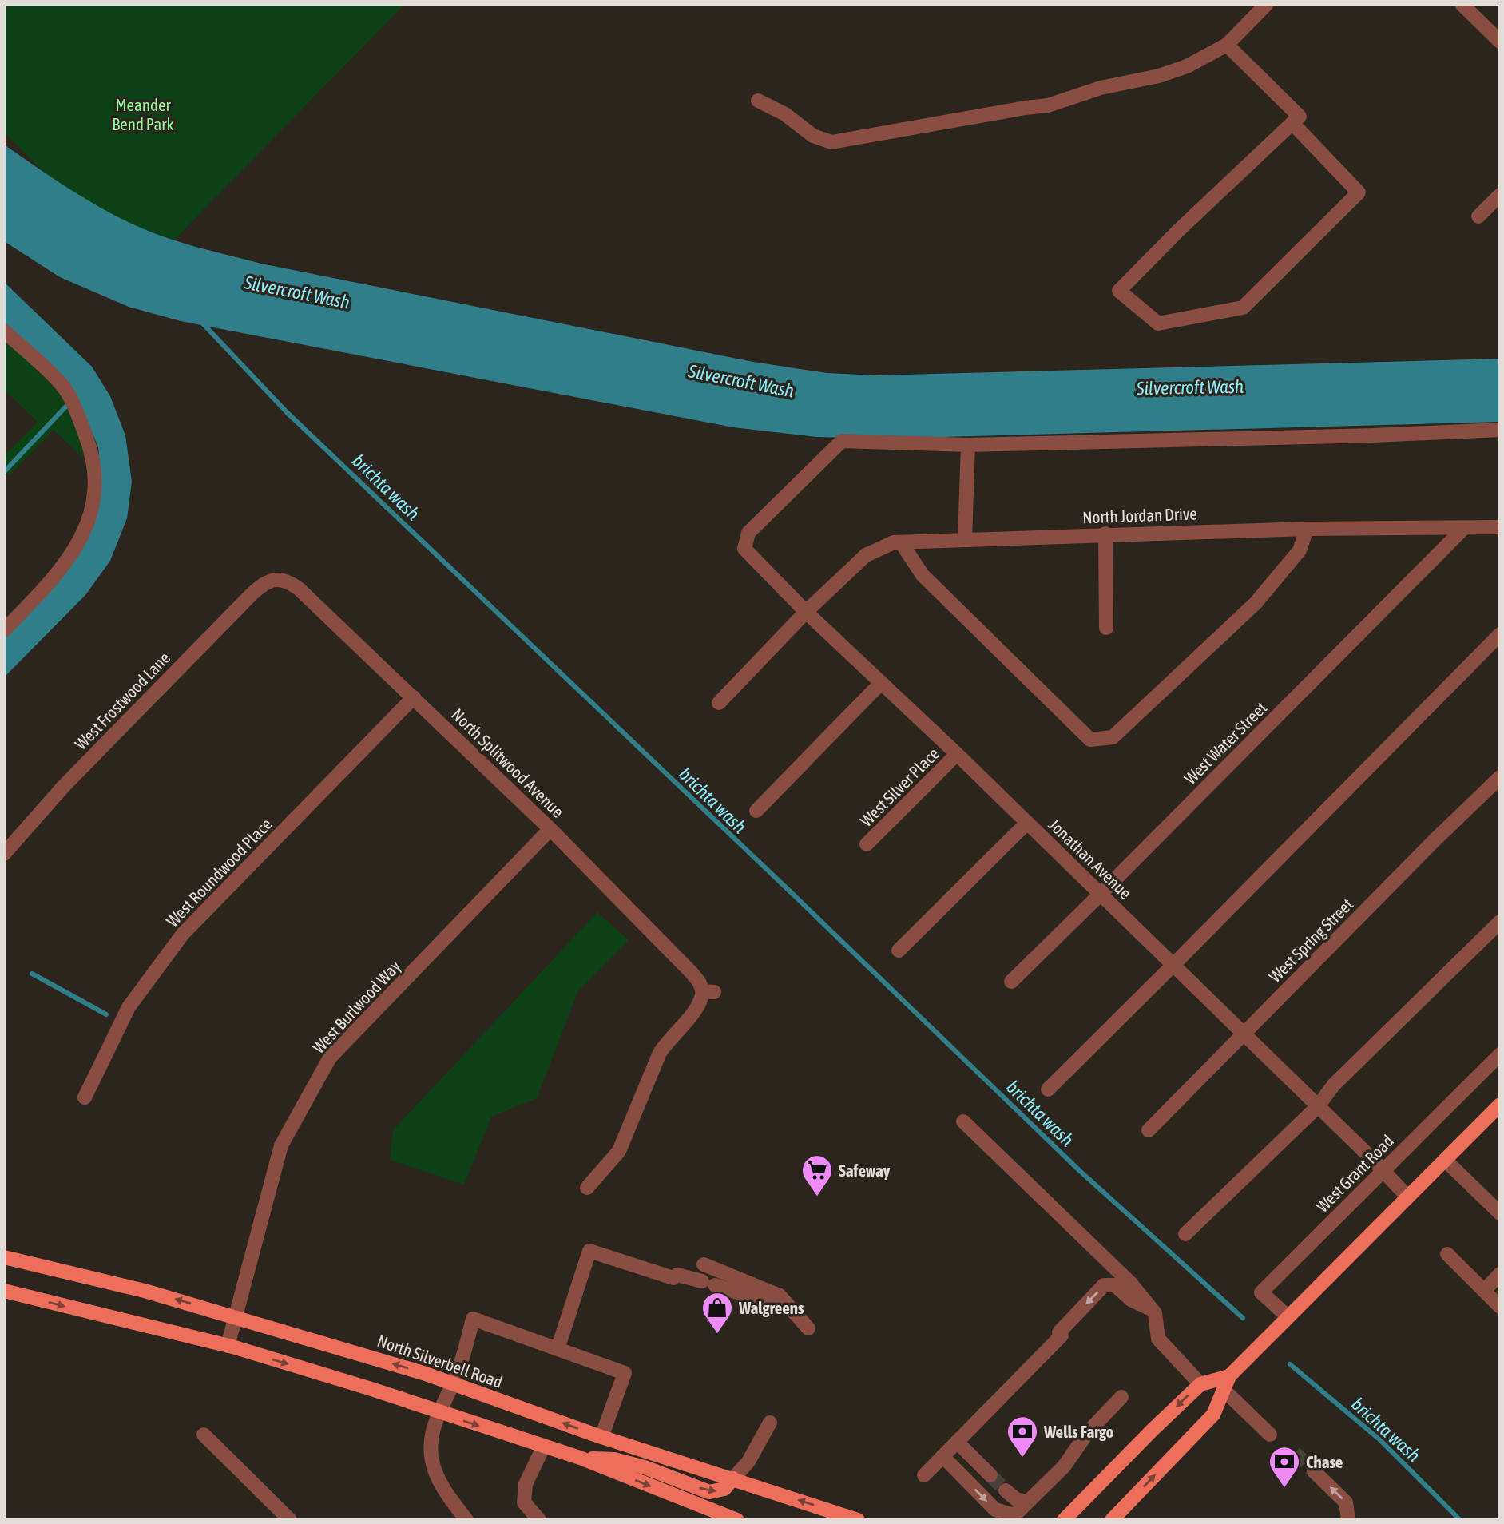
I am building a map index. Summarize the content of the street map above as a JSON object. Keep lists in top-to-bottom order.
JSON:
{
  "streets": {
    "main road": ["North Silverbell Road"],
    "street": [
      "North Jordan Drive",
      "West Frostwood Lane",
      "West Water Street",
      "North Splitwood Avenue",
      "West Silver Place",
      "Jonathan Avenue",
      "West Roundwood Place",
      "West Spring Street",
      "West Burlwood Way",
      "West Grant Road"
    ]
  },
  "crossings": [
    ["North Jordan Drive", "West Water Street"],
    ["North Jordan Drive", "Jonathan Avenue"],
    ["West Frostwood Lane", "North Splitwood Avenue"],
    ["West Water Street", "Jonathan Avenue"],
    ["North Splitwood Avenue", "West Roundwood Place"],
    ["North Splitwood Avenue", "West Burlwood Way"],
    ["West Silver Place", "Jonathan Avenue"],
    ["Jonathan Avenue", "West Spring Street"],
    ["Jonathan Avenue", "West Grant Road"],
    ["West Burlwood Way", "North Silverbell Road"]
  ],
  "water": ["Silvercroft Wash", "brichta wash"],
  "parks": ["Meander Bend Park"],
  "places": {
    "supermarket": ["Safeway"],
    "shop": ["Walgreens"],
    "bank": ["Wells Fargo", "Chase"]
  }
}
